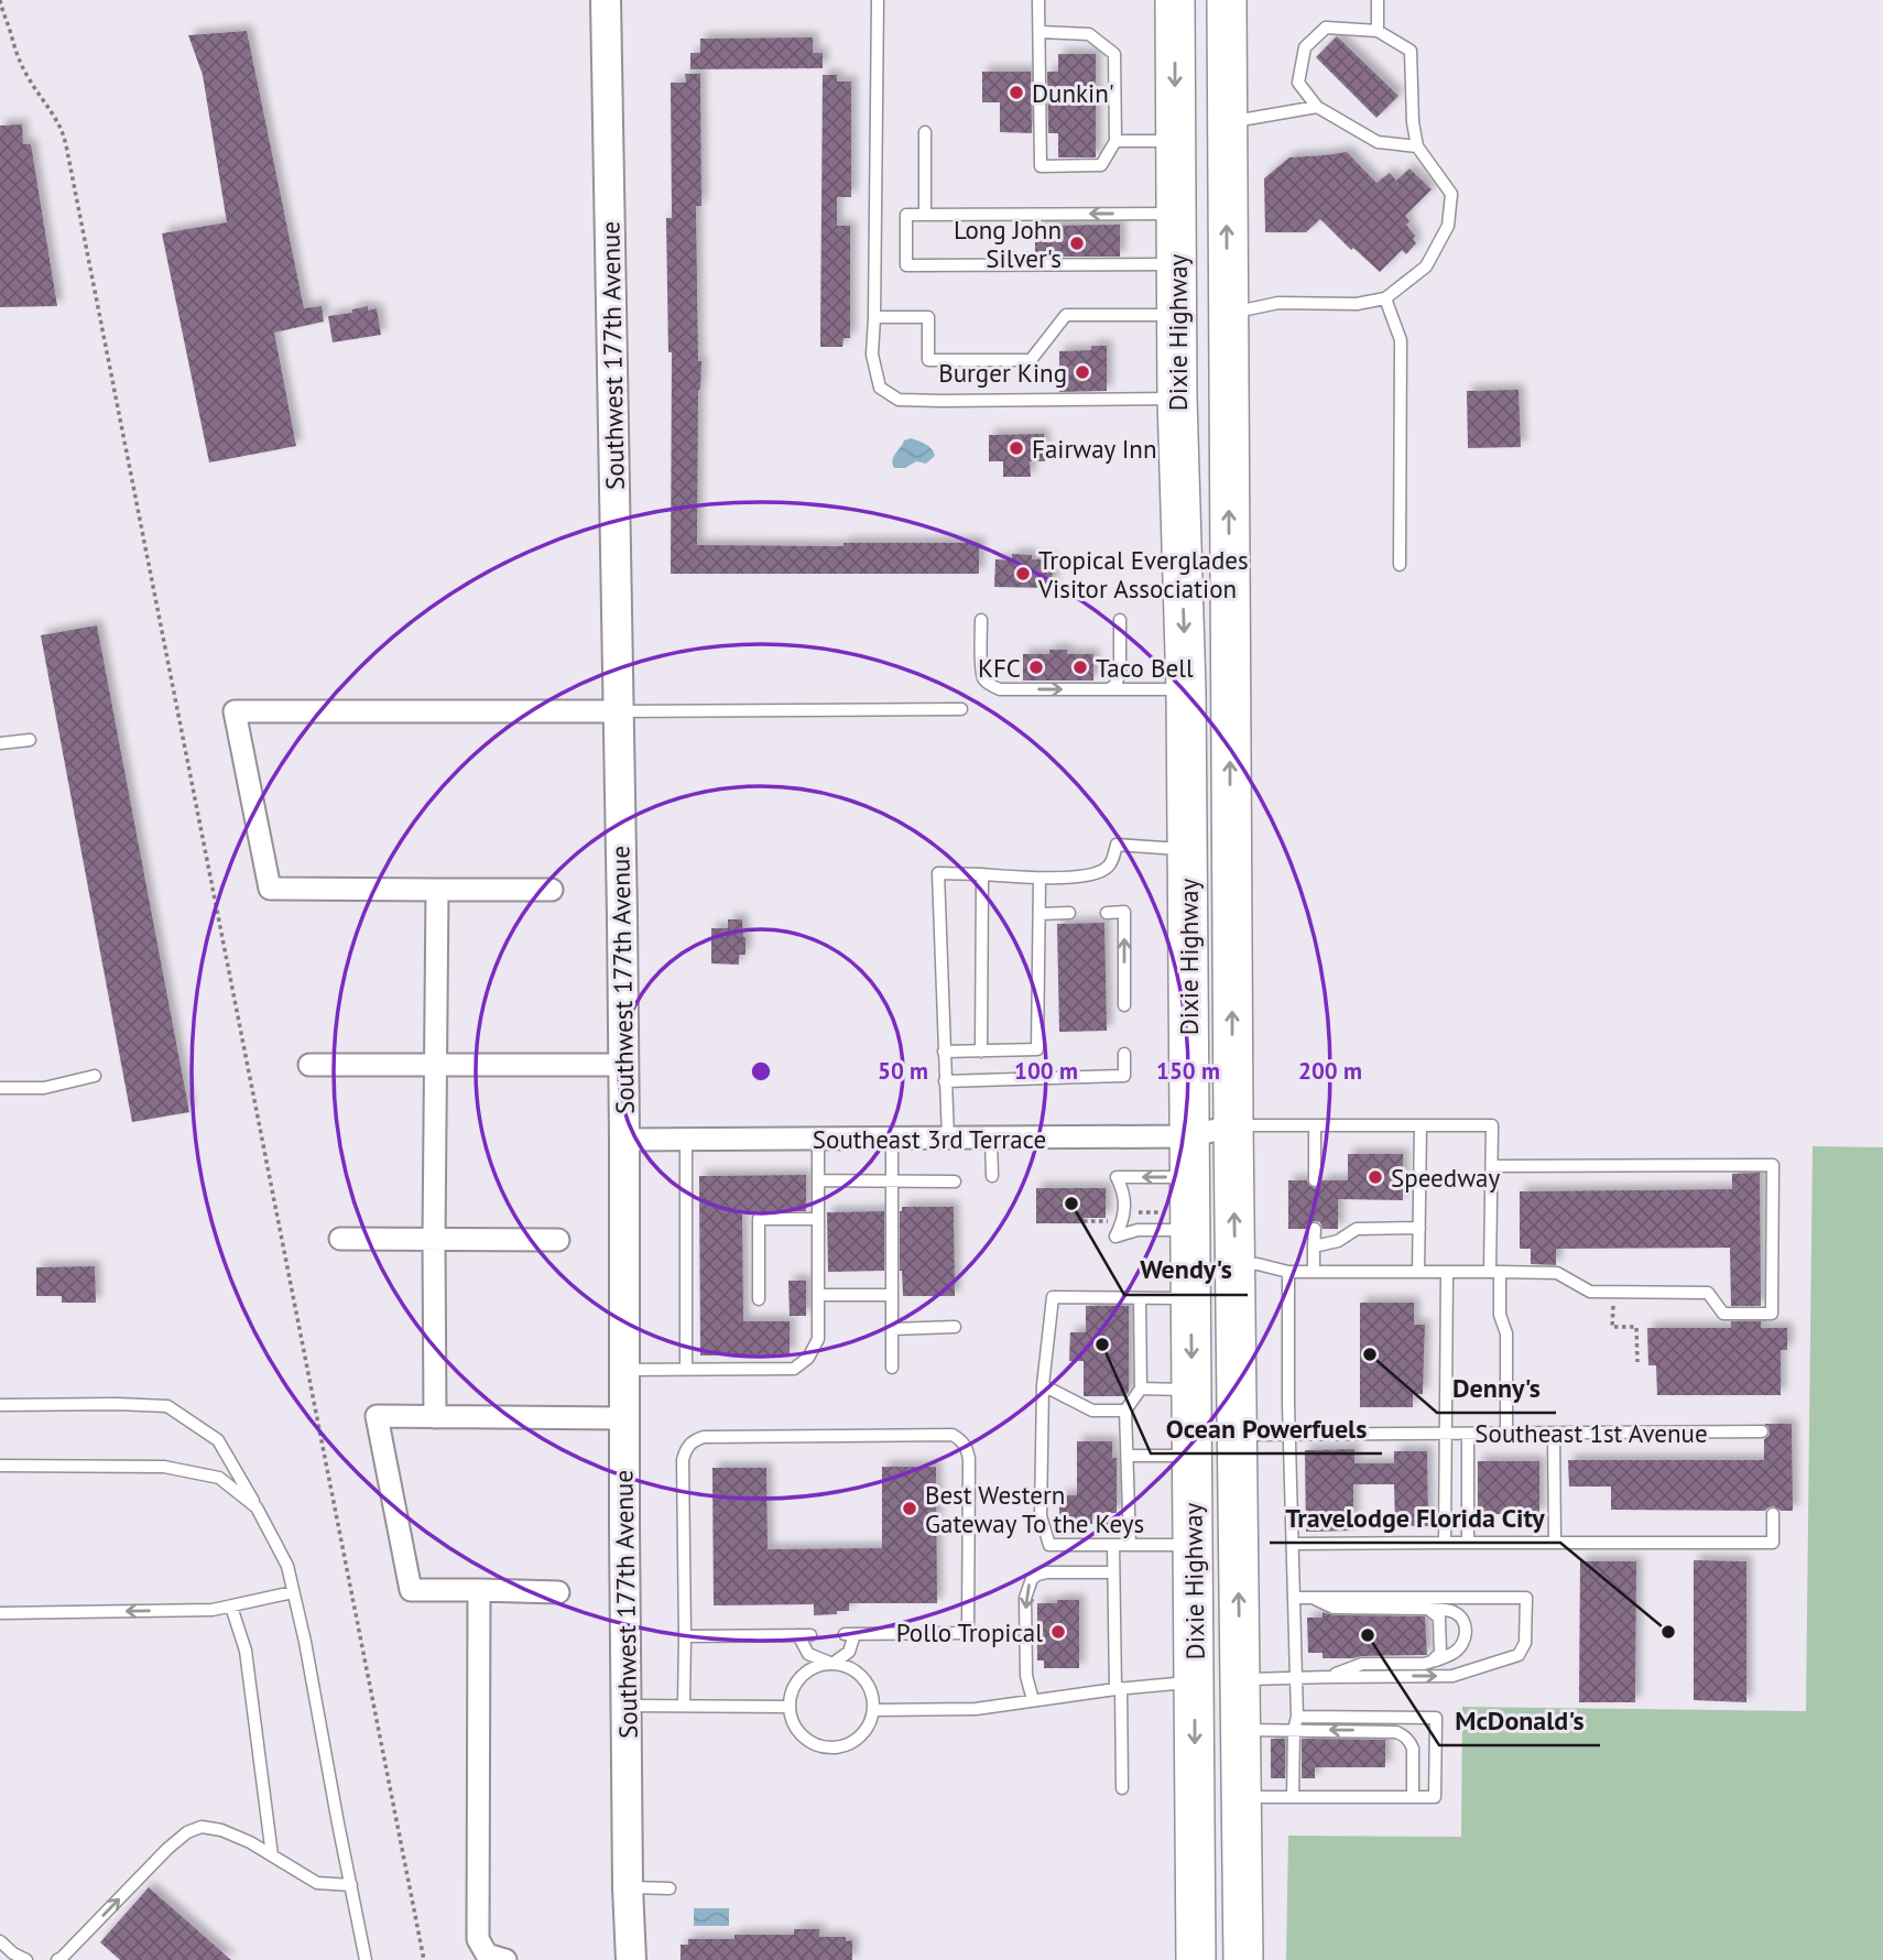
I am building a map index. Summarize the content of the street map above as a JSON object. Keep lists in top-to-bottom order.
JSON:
{
  "streets": {
    "highway": ["Dixie Highway"],
    "main road": ["Southwest 177th Avenue"],
    "street": ["Southeast 3rd Terrace"],
    "lane": ["Southeast 1st Avenue"]
  },
  "crossings": [
    ["Dixie Highway", "Southeast 3rd Terrace"],
    ["Dixie Highway", "Southeast 1st Avenue"],
    ["Southwest 177th Avenue", "Southeast 3rd Terrace"]
  ],
  "places": [
    "Dunkin'",
    "Long John Silver's",
    "Burger King",
    "Fairway Inn",
    "Tropical Everglades Visitor Association",
    "KFC",
    "Taco Bell",
    "Speedway",
    "Wendy's",
    "Ocean Powerfuels",
    "Denny's",
    "Best Western Gateway To the Keys",
    "Pollo Tropical",
    "Travelodge Florida City",
    "McDonald's"
  ],
  "rings": [
    "50 m",
    "100 m",
    "150 m",
    "200 m"
  ]
}
